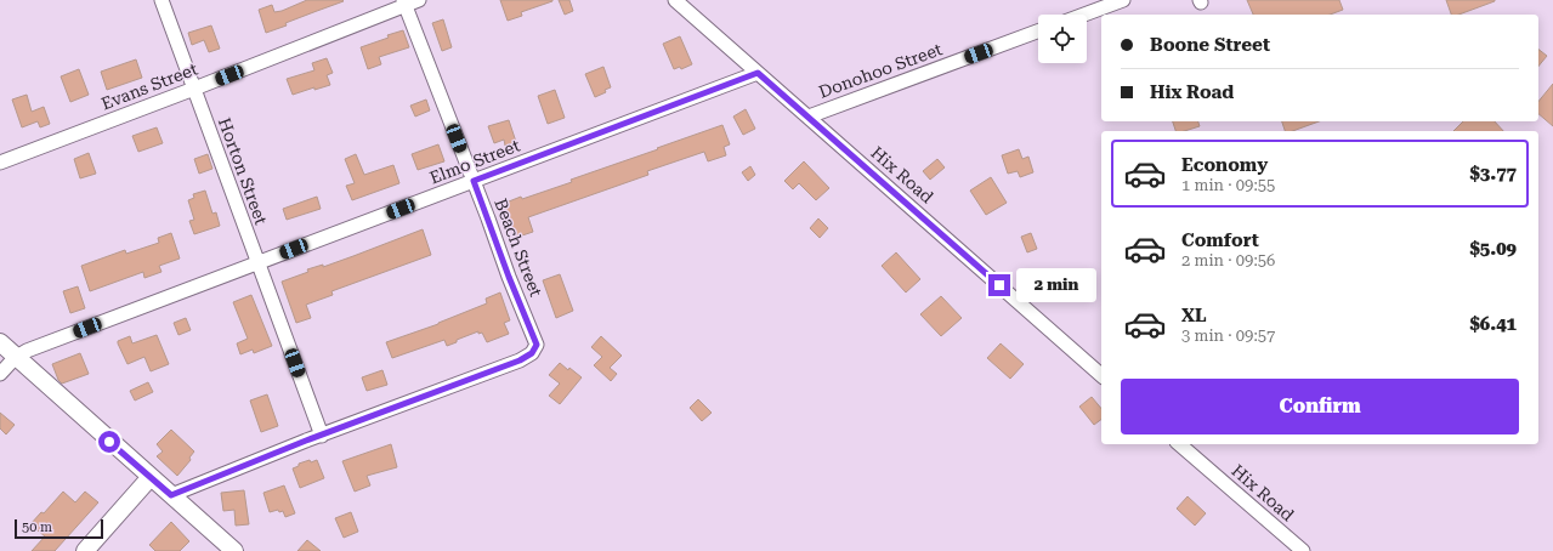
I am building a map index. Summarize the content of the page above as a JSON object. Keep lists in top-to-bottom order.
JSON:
{
  "streets": {
    "street": [
      "Donohoo Street",
      "Evans Street",
      "Elmo Street",
      "Horton Street",
      "Hix Road",
      "Beach Street"
    ]
  },
  "crossings": [
    ["Donohoo Street", "Hix Road"],
    ["Evans Street", "Horton Street"],
    ["Evans Street", "Beach Street"],
    ["Elmo Street", "Horton Street"],
    ["Elmo Street", "Hix Road"],
    ["Elmo Street", "Beach Street"],
    ["Horton Street", "Beach Street"]
  ],
  "scale_bar": "50 m",
  "page": {
    "banner": ["Boone Street", "Hix Road"],
    "list": [
      {
        "name": "Economy",
        "note": "1 min · 09:55",
        "value": "$3.77"
      },
      {
        "name": "Comfort",
        "note": "2 min · 09:56",
        "value": "$5.09"
      },
      {
        "name": "XL",
        "note": "3 min · 09:57",
        "value": "$6.41"
      }
    ],
    "bubble": "2 min",
    "buttons": "Confirm",
    "scale": "50 m"
  }
}
